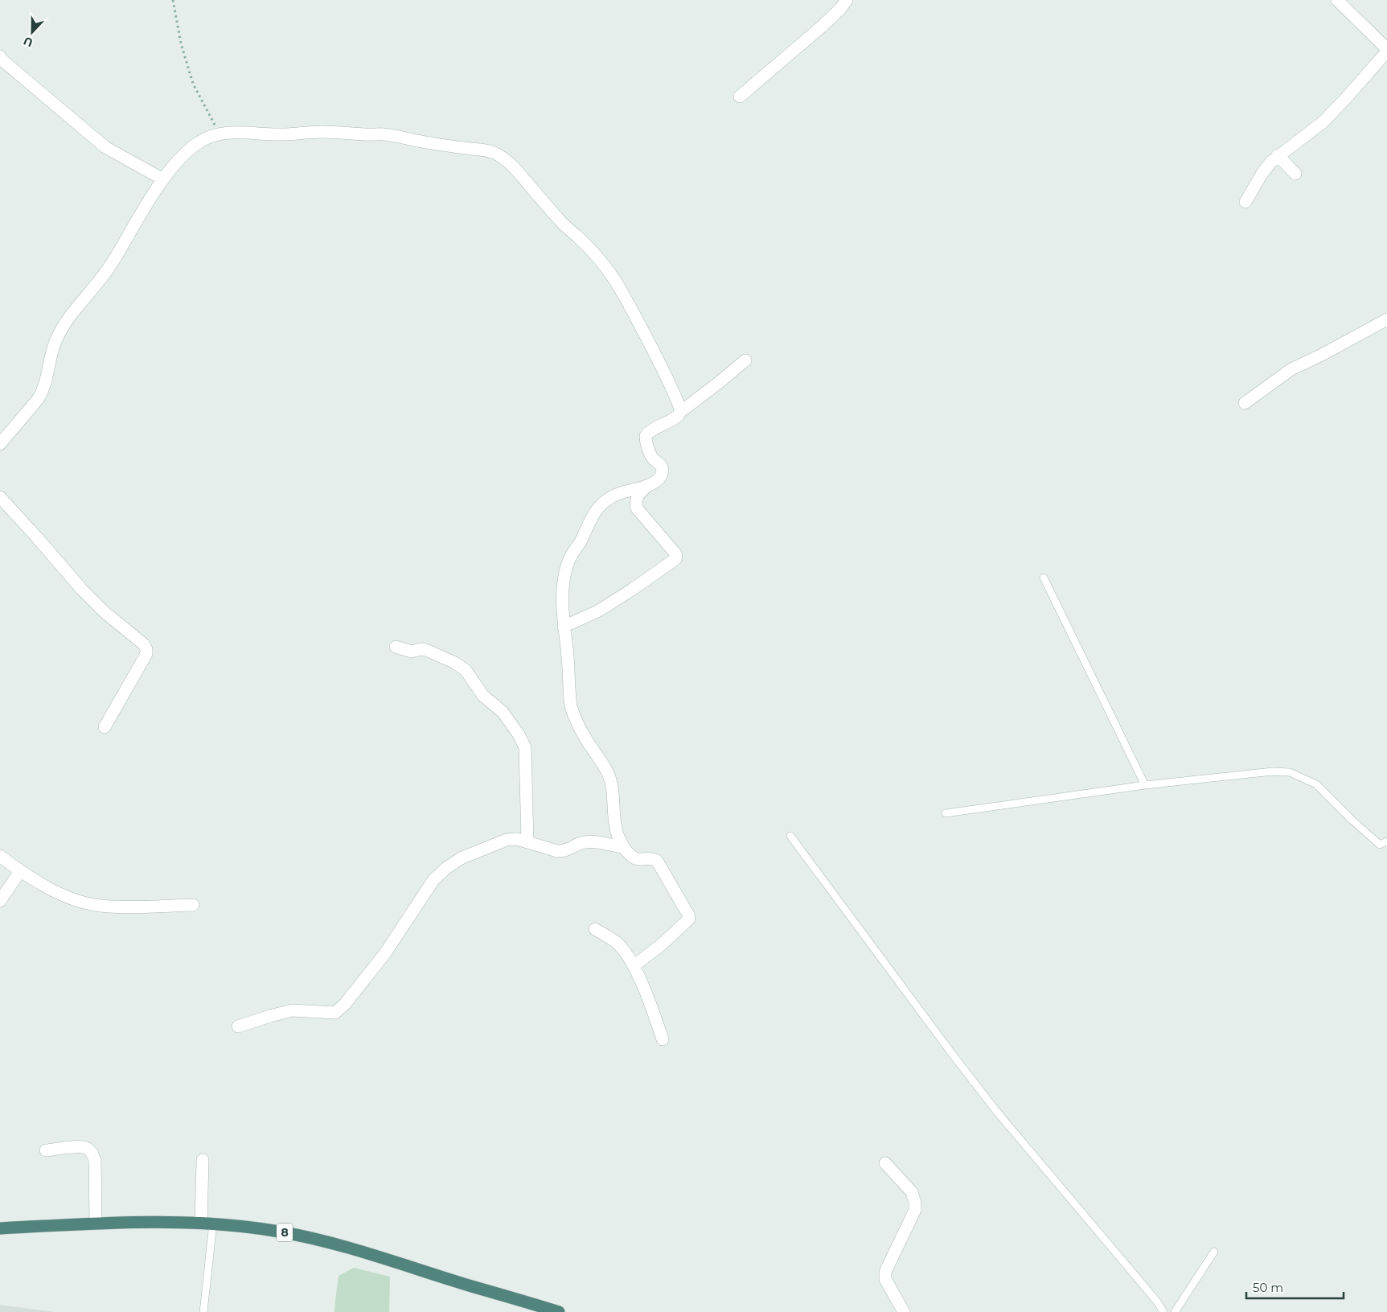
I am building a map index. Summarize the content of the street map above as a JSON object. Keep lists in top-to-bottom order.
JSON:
{
  "streets": {
    "highway": ["8"]
  },
  "scale_bar": "50 m",
  "north": "bottom"
}
